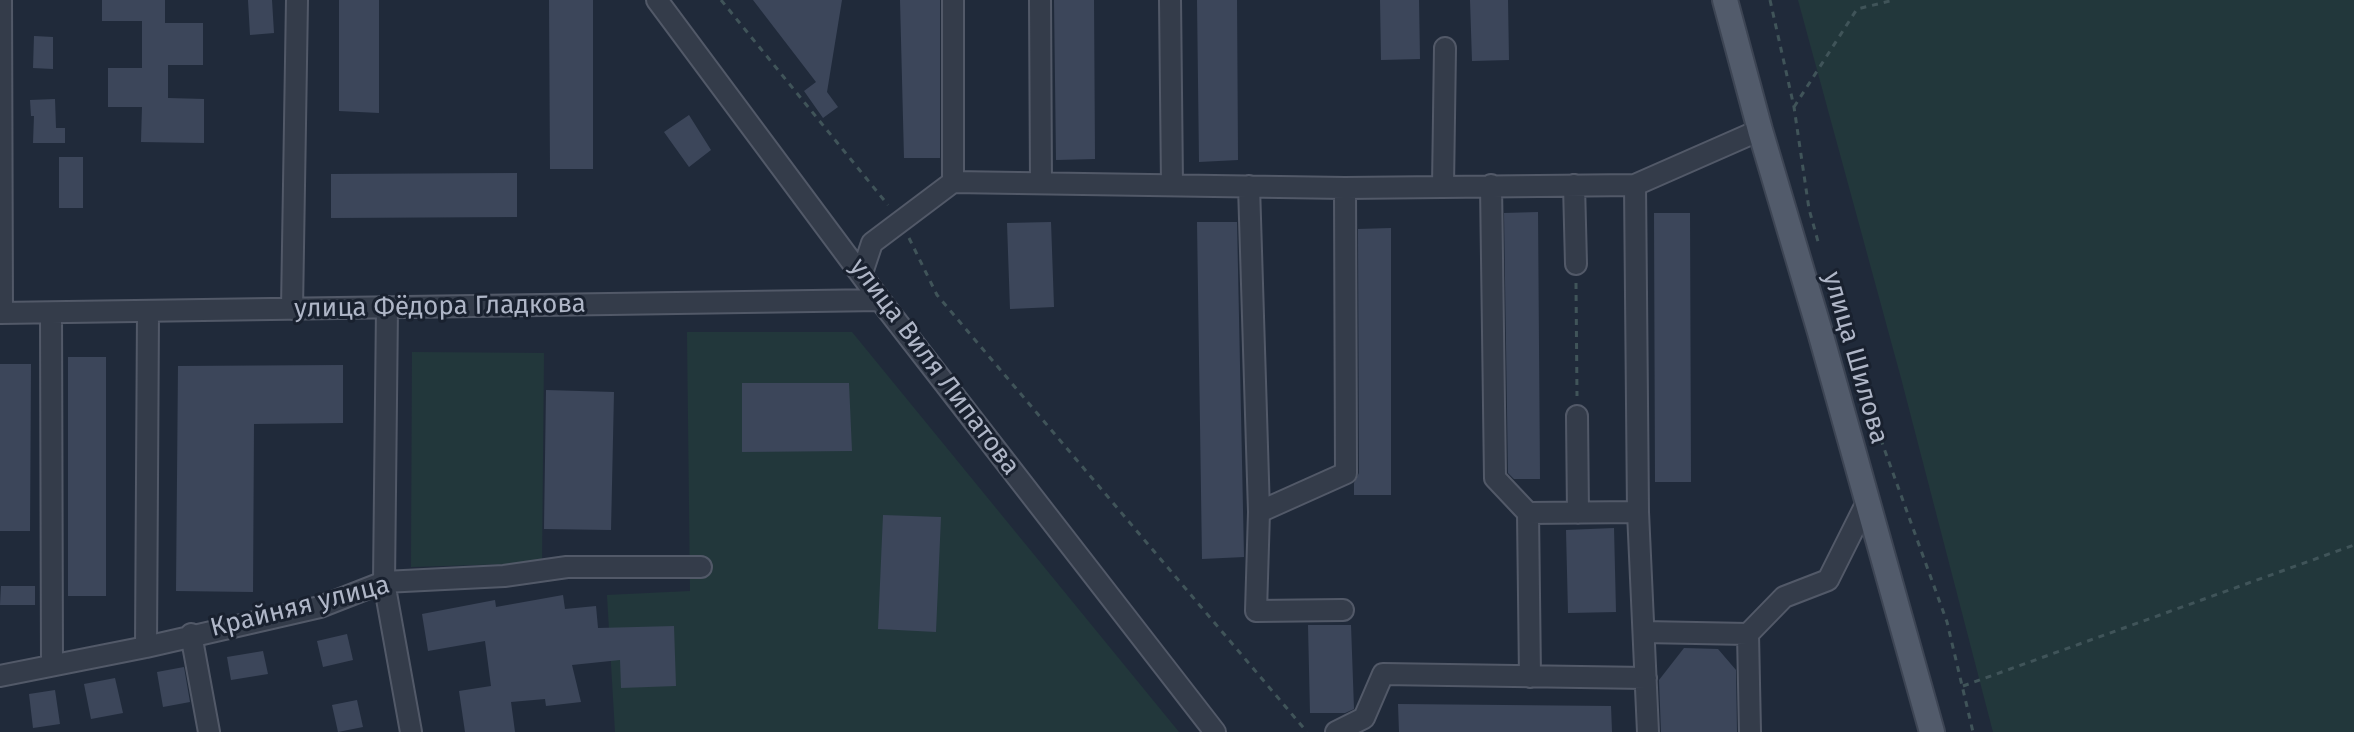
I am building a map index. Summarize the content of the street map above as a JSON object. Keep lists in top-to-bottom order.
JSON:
{
  "streets": {
    "main road": ["улица Шилова"],
    "street": ["улица Фёдора Гладкова", "улица Виля Липатова", "Крайняя улица"]
  },
  "crossings": [
    ["улица Фёдора Гладкова", "улица Виля Липатова"]
  ]
}
